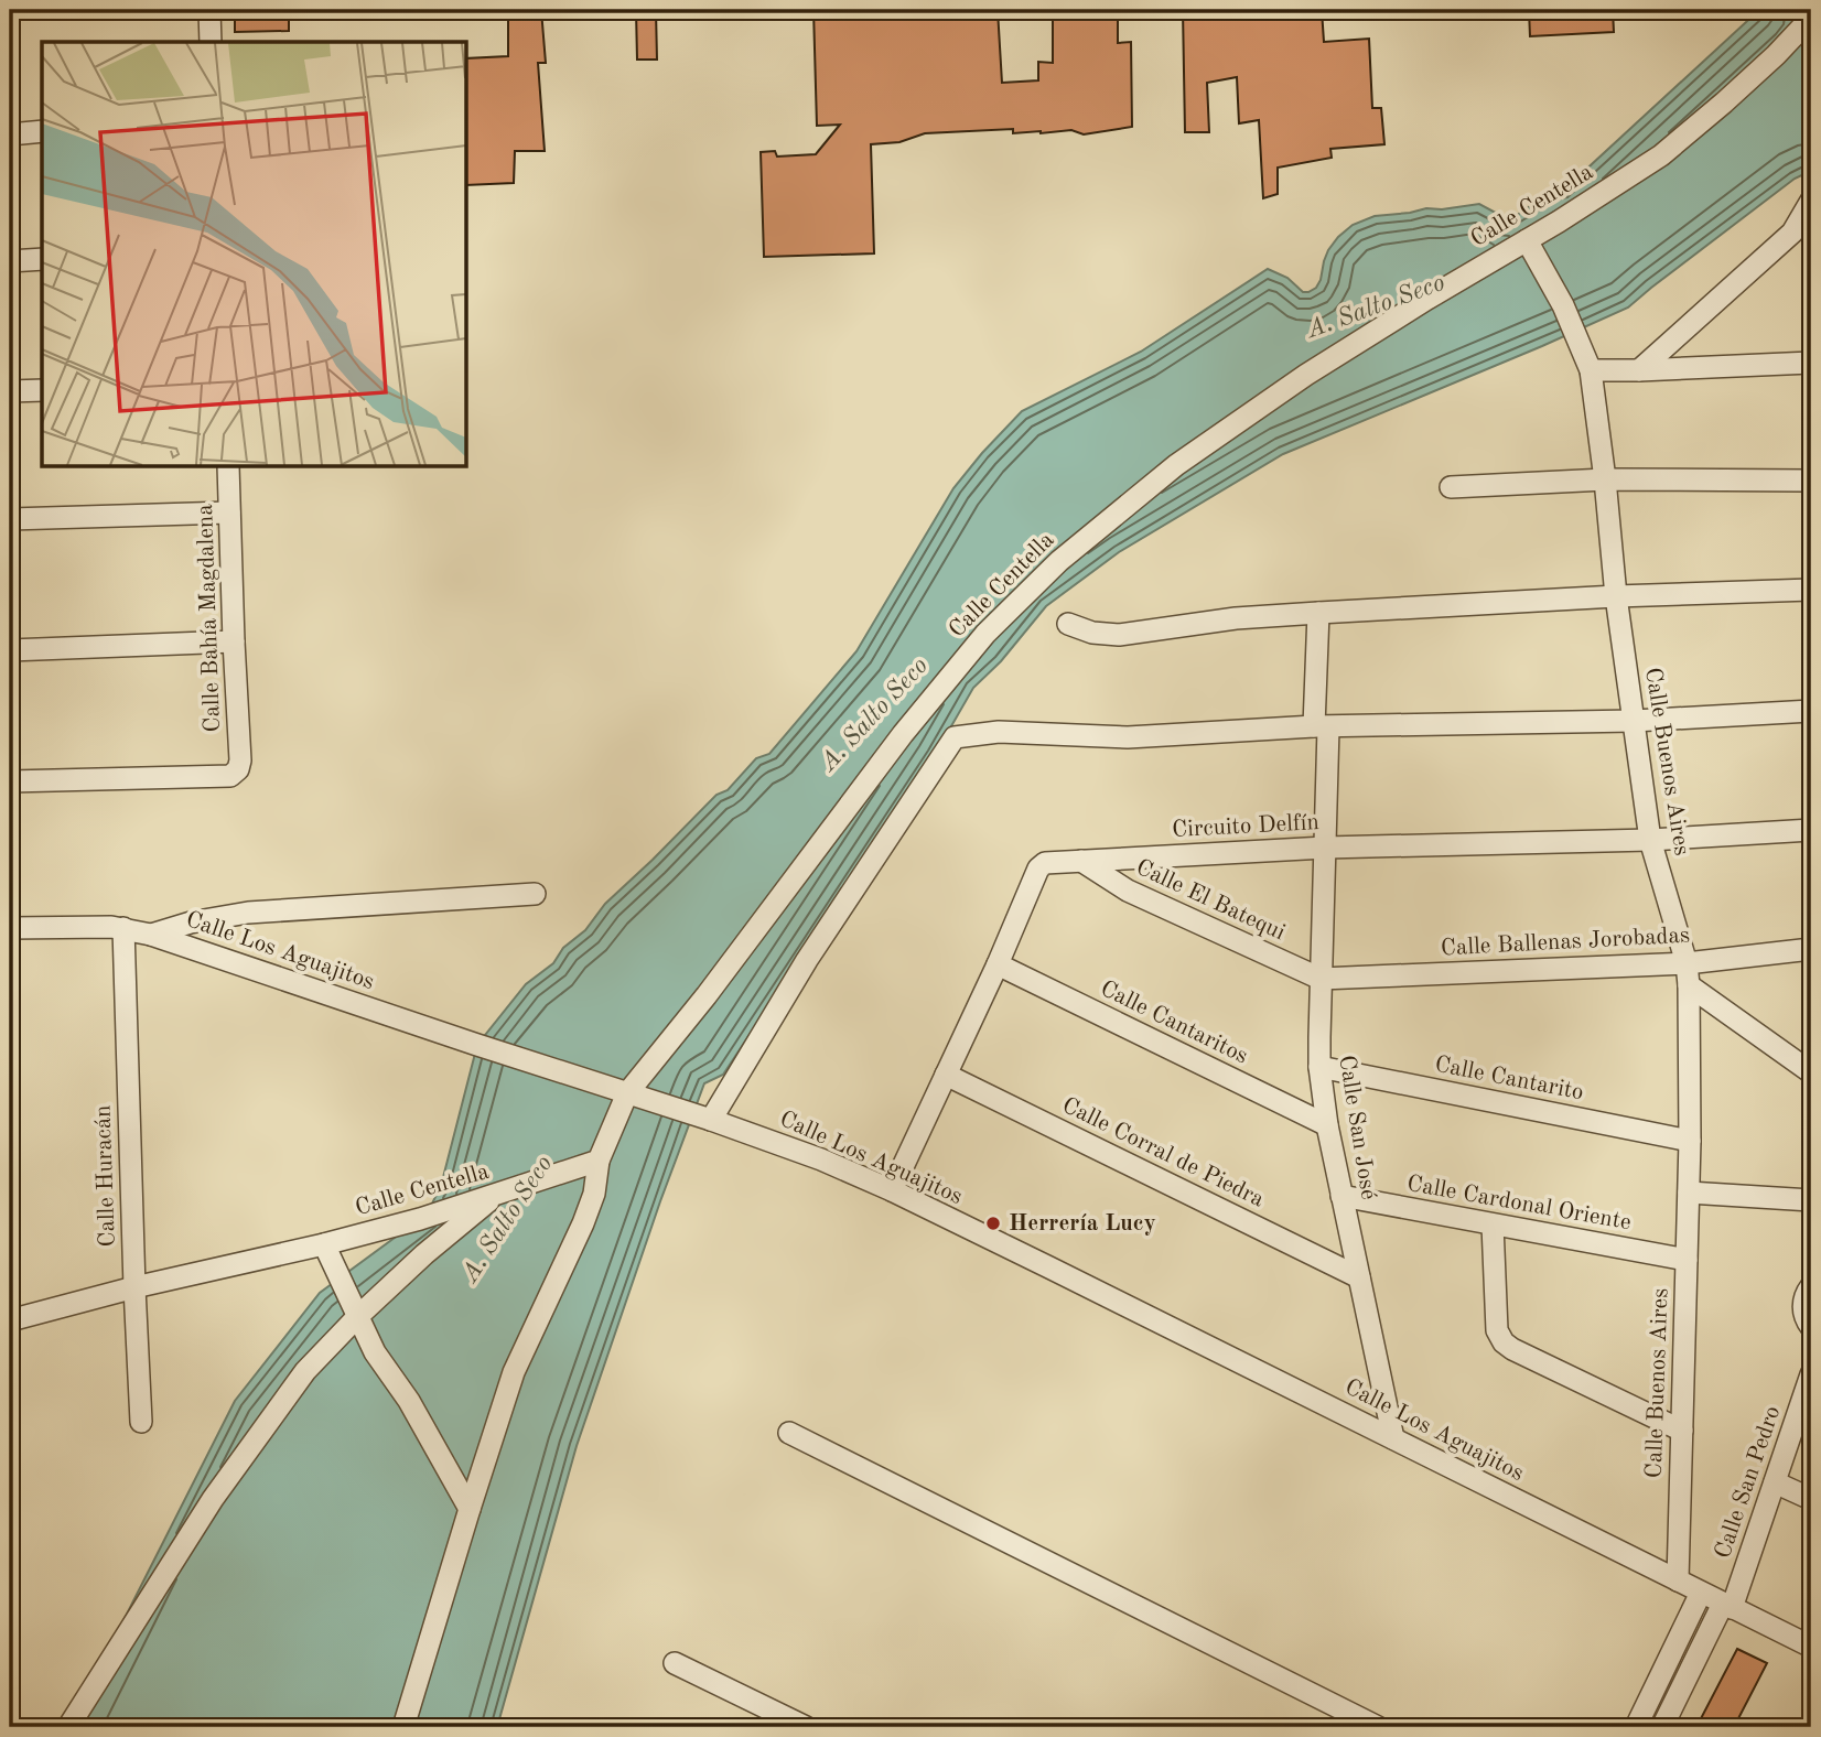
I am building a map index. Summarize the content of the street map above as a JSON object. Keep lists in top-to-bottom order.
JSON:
{
  "streets": {
    "street": [
      "Calle Centella",
      "Calle Bahía Magdalena",
      "Calle Buenos Aires",
      "Circuito Delfín",
      "Calle El Batequi",
      "Calle Ballenas Jorobadas",
      "Calle Los Aguajitos",
      "Calle Cantaritos",
      "Calle Cantarito",
      "Calle San José",
      "Calle Corral de Piedra",
      "Calle Huracán",
      "Calle Cardonal Oriente",
      "Calle San Pedro"
    ]
  },
  "crossings": [
    ["Calle Centella", "Calle Buenos Aires"],
    ["Calle Centella", "Calle Los Aguajitos"],
    ["Calle Centella", "Calle Huracán"],
    ["Calle Buenos Aires", "Circuito Delfín"],
    ["Calle Buenos Aires", "Calle Ballenas Jorobadas"],
    ["Calle Buenos Aires", "Calle Los Aguajitos"],
    ["Calle Buenos Aires", "Calle Cantarito"],
    ["Calle Buenos Aires", "Calle Cardonal Oriente"],
    ["Circuito Delfín", "Calle El Batequi"],
    ["Circuito Delfín", "Calle Los Aguajitos"],
    ["Circuito Delfín", "Calle Cantaritos"],
    ["Circuito Delfín", "Calle San José"],
    ["Circuito Delfín", "Calle Corral de Piedra"],
    ["Calle El Batequi", "Calle Ballenas Jorobadas"],
    ["Calle El Batequi", "Calle San José"],
    ["Calle Ballenas Jorobadas", "Calle San José"],
    ["Calle Los Aguajitos", "Calle San José"],
    ["Calle Los Aguajitos", "Calle Huracán"],
    ["Calle Los Aguajitos", "Calle San Pedro"],
    ["Calle Cantaritos", "Calle San José"],
    ["Calle Cantarito", "Calle San José"],
    ["Calle San José", "Calle Corral de Piedra"],
    ["Calle San José", "Calle Cardonal Oriente"]
  ],
  "water": ["A. Salto Seco"],
  "places": ["Herrería Lucy"]
}
